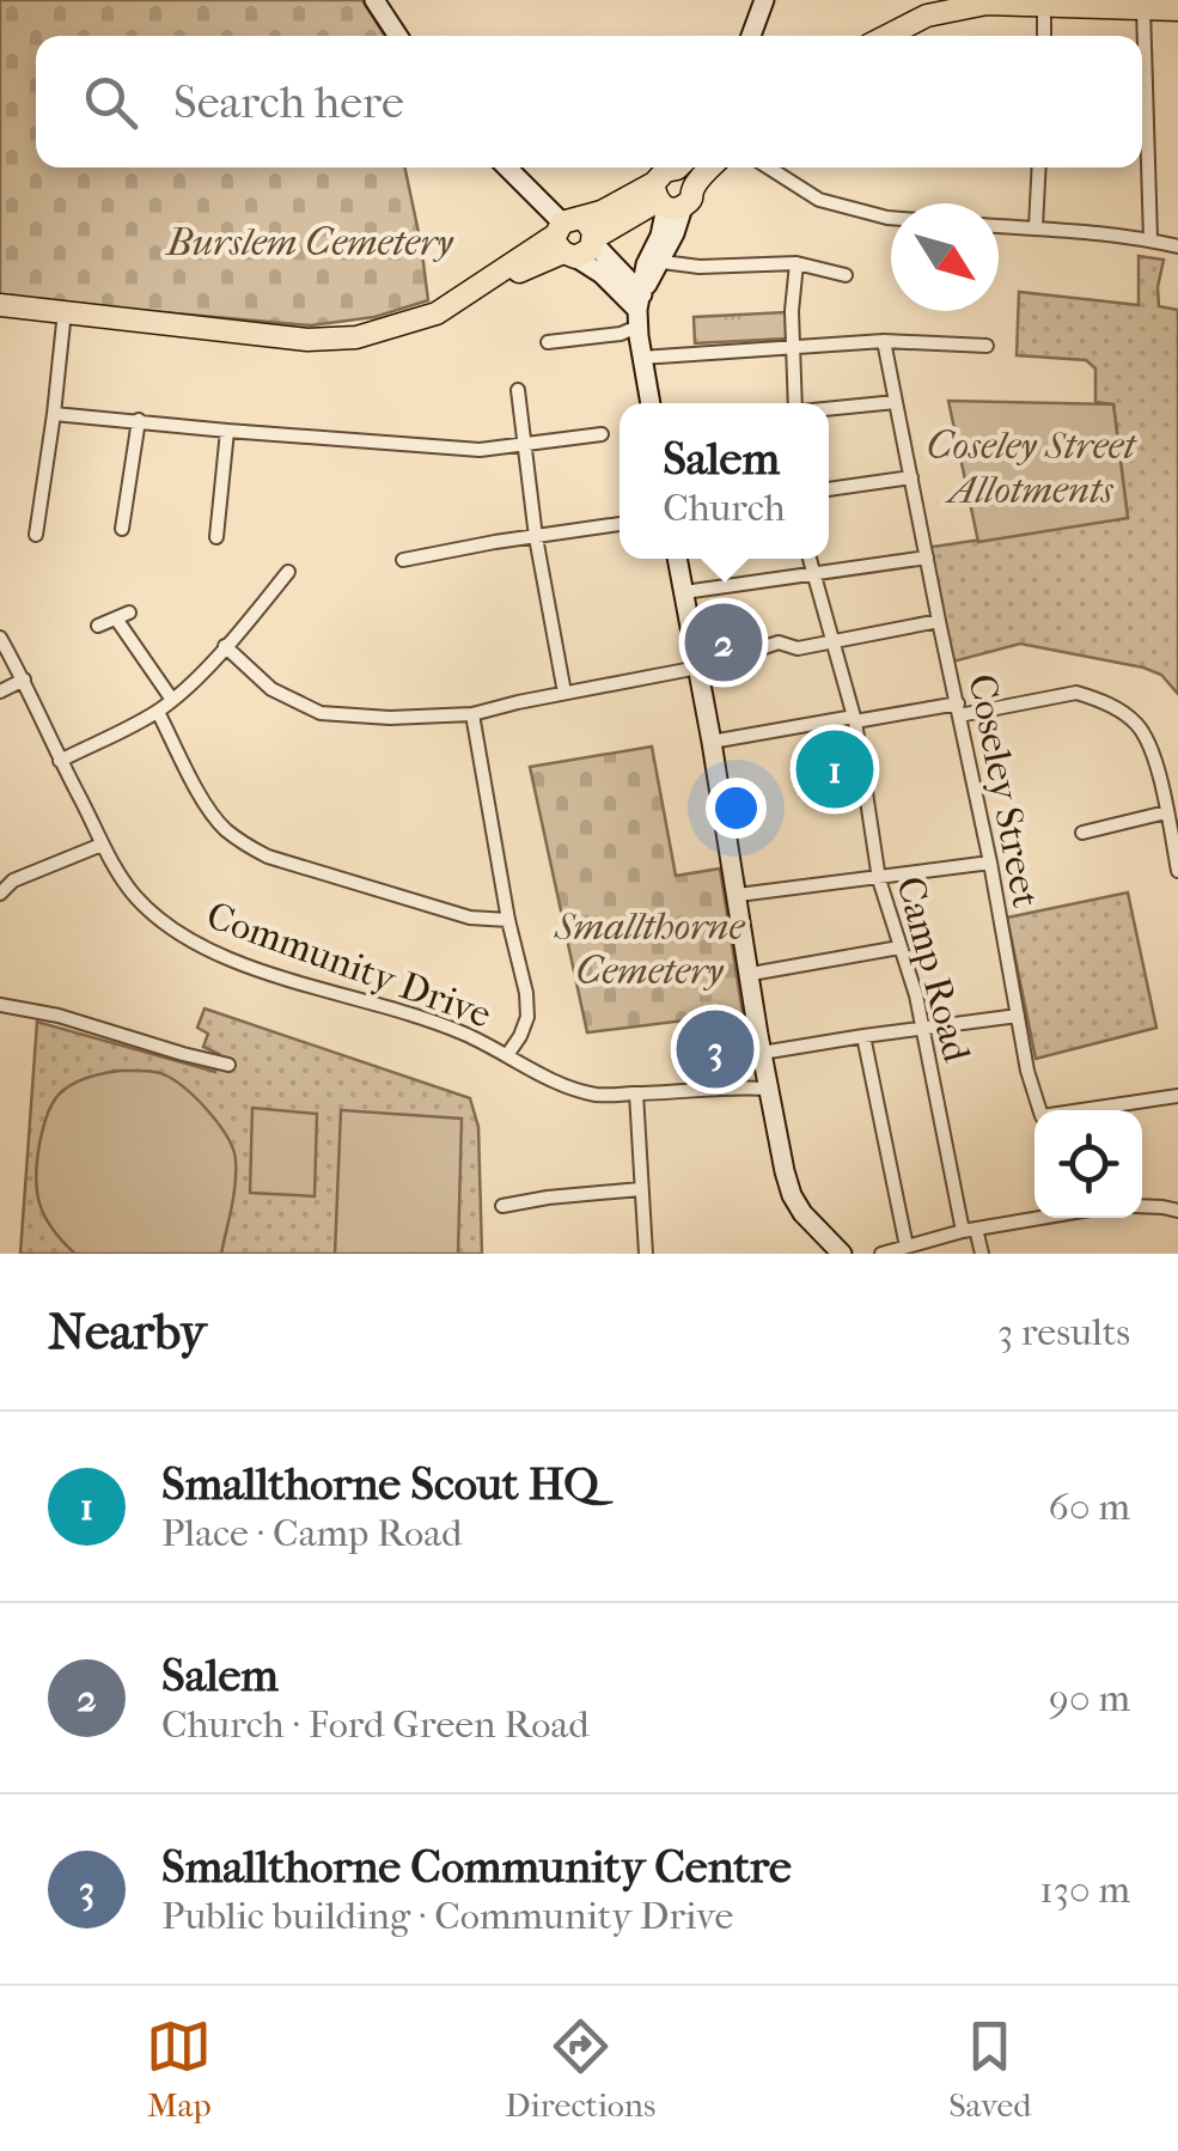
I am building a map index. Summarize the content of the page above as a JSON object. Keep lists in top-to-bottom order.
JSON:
{
  "streets": {
    "street": ["Coseley Street", "Community Drive", "Camp Road"]
  },
  "parks": ["Burslem Cemetery", "Coseley Street Allotments", "Smallthorne Cemetery"],
  "north": "bottom right",
  "page": {
    "search": "Search here",
    "popup": ["Salem", "Church"],
    "pins": ["2", "1", "3"],
    "heading": ["Nearby", "3 results"],
    "list": [
      {
        "mark": "1",
        "name": "Smallthorne Scout HQ",
        "note": "Place · Camp Road",
        "value": "60 m"
      },
      {
        "mark": "2",
        "name": "Salem",
        "note": "Church · Ford Green Road",
        "value": "90 m"
      },
      {
        "mark": "3",
        "name": "Smallthorne Community Centre",
        "note": "Public building · Community Drive",
        "value": "130 m"
      }
    ],
    "nav": ["Map", "Directions", "Saved"]
  }
}
